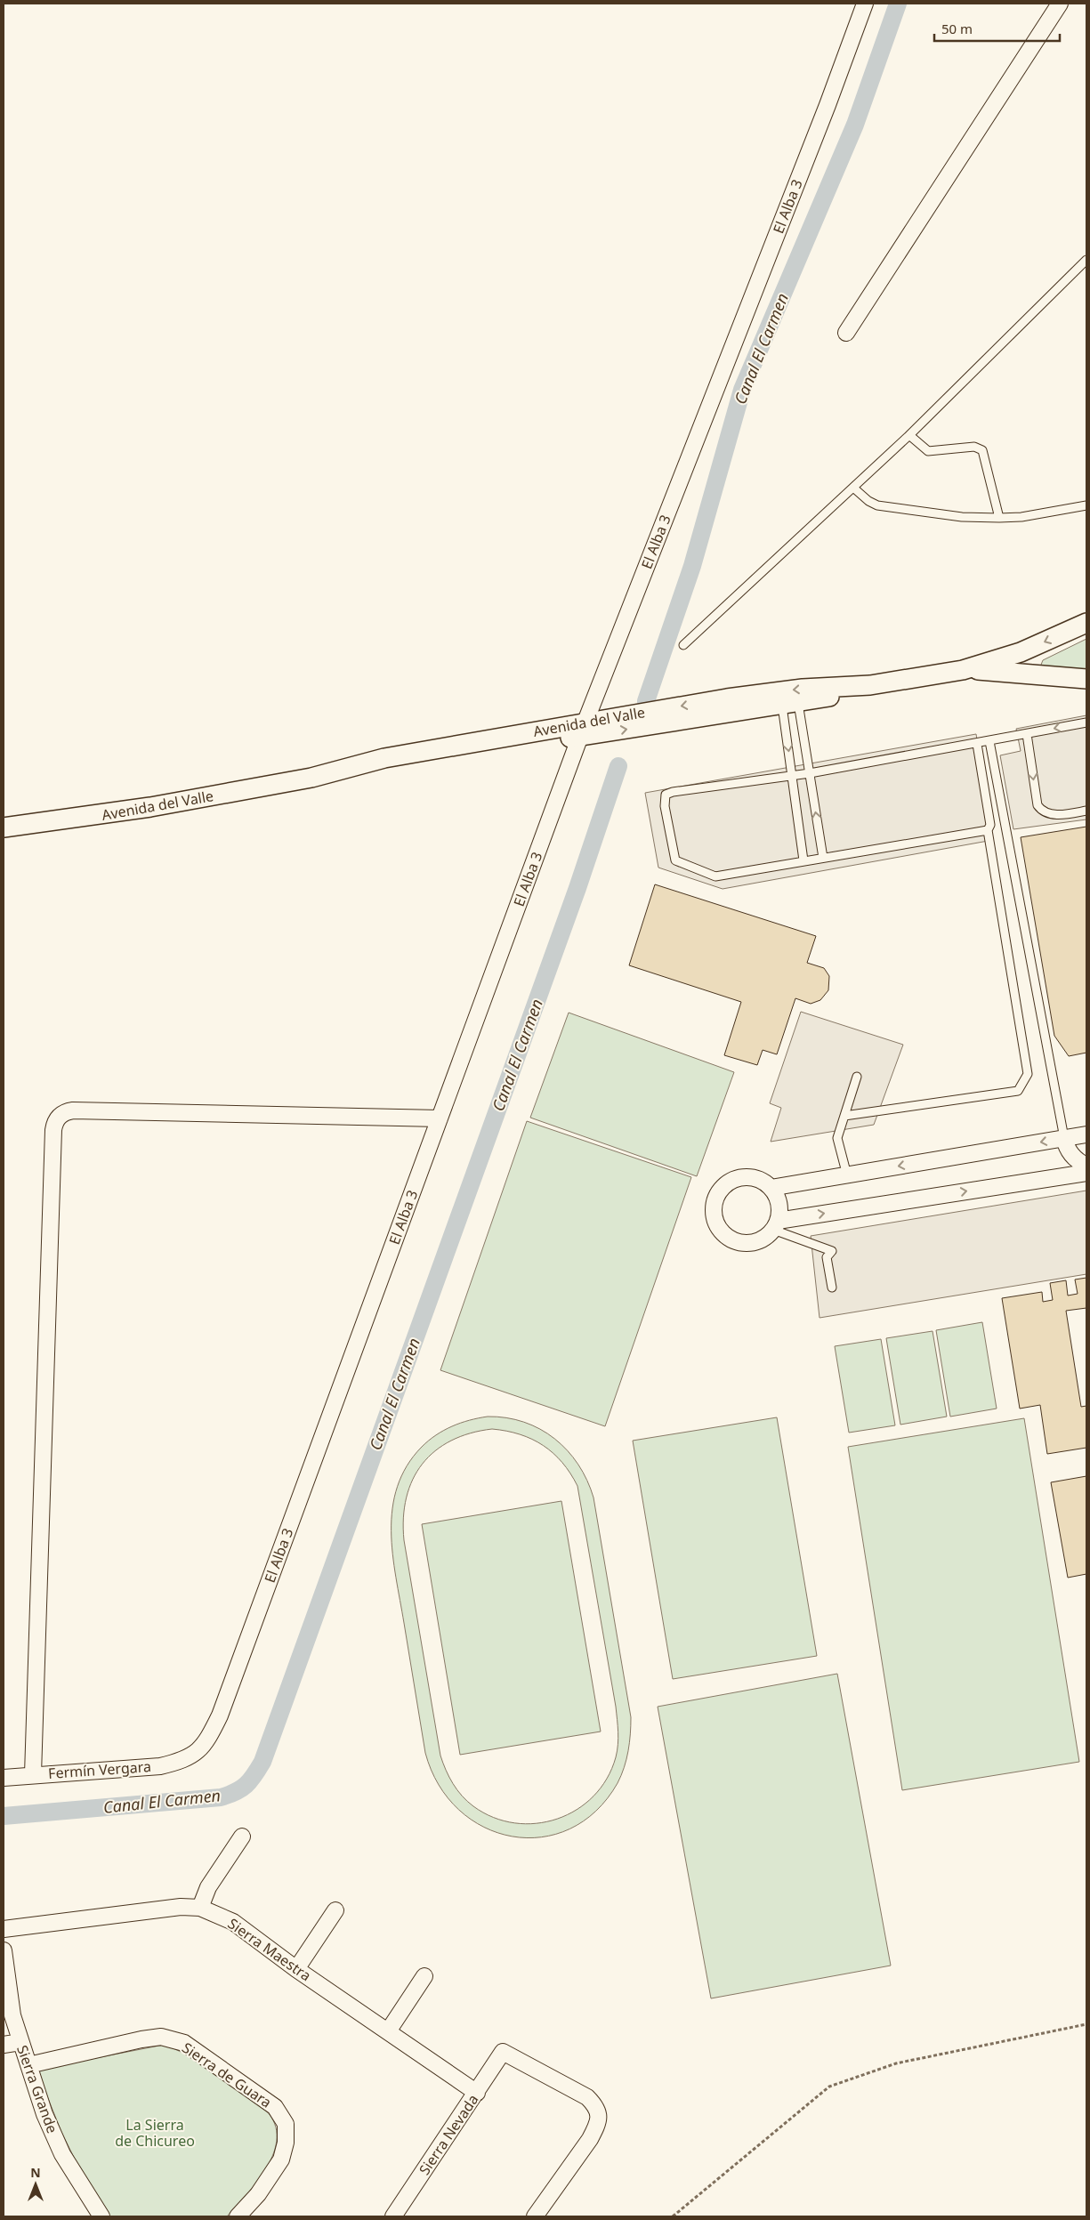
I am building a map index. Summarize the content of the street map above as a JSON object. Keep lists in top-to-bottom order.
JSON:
{
  "streets": {
    "street": [
      "El Alba 3",
      "Avenida del Valle",
      "Fermín Vergara",
      "Sierra Maestra",
      "Sierra de Guara",
      "Sierra Grande",
      "Sierra Nevada"
    ]
  },
  "crossings": [
    ["El Alba 3", "Avenida del Valle"],
    ["El Alba 3", "Fermín Vergara"],
    ["Sierra Maestra", "Sierra Nevada"],
    ["Sierra de Guara", "Sierra Grande"]
  ],
  "water": ["Canal El Carmen"],
  "parks": ["La Sierra de Chicureo"],
  "scale_bar": "50 m",
  "north": "top"
}
